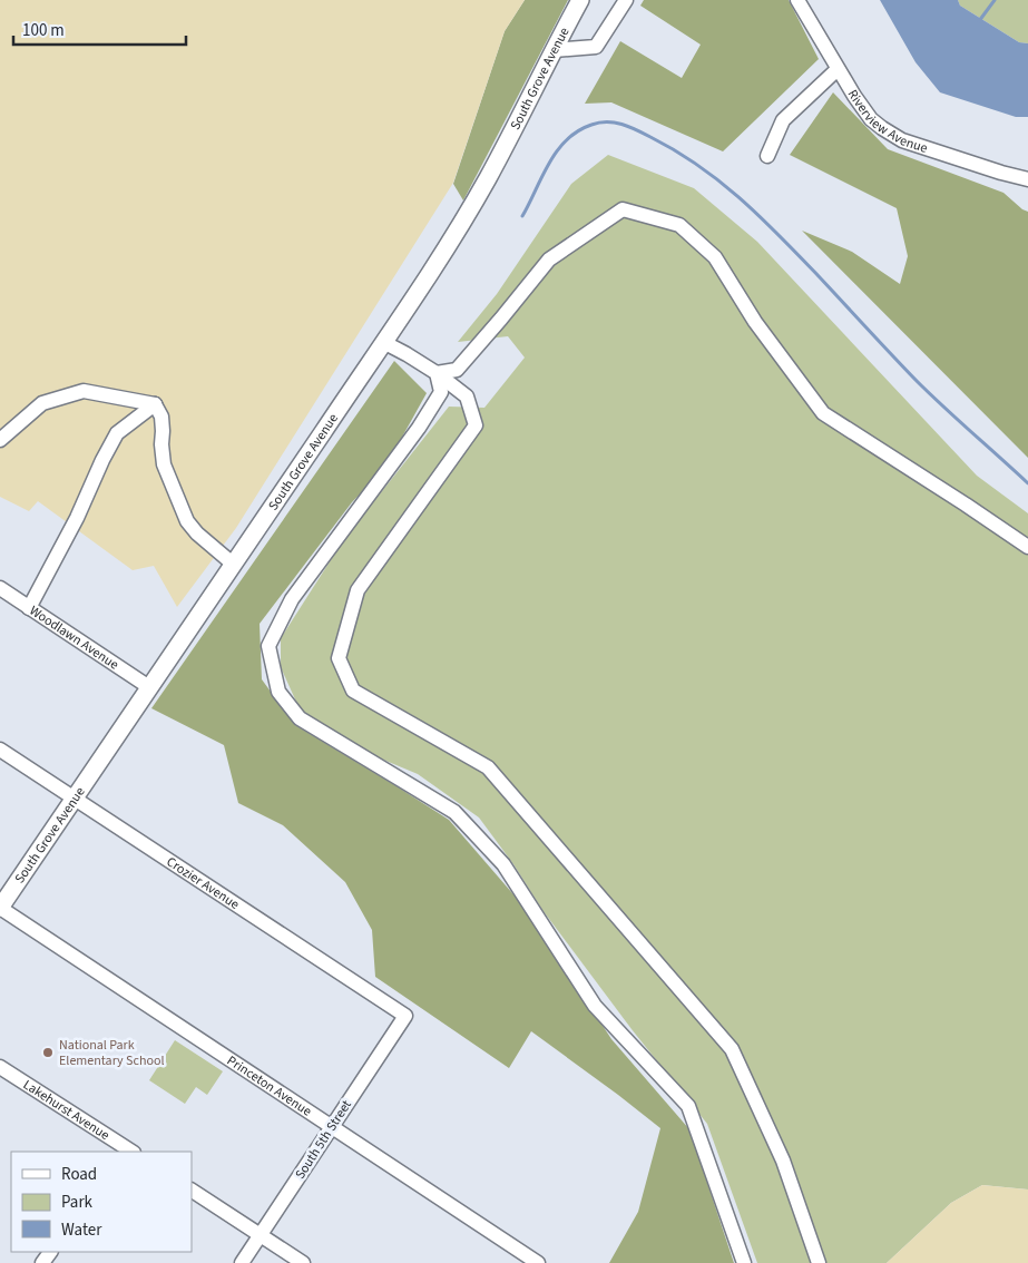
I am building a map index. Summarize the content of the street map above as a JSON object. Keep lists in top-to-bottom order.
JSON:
{
  "streets": {
    "main road": ["South Grove Avenue"],
    "street": [
      "Riverview Avenue",
      "Woodlawn Avenue",
      "Crozier Avenue",
      "Princeton Avenue",
      "Lakehurst Avenue",
      "South 5th Street"
    ]
  },
  "crossings": [
    ["South Grove Avenue", "Woodlawn Avenue"],
    ["South Grove Avenue", "Crozier Avenue"],
    ["South Grove Avenue", "Princeton Avenue"],
    ["Crozier Avenue", "South 5th Street"],
    ["Princeton Avenue", "South 5th Street"]
  ],
  "places": ["National Park Elementary School"],
  "legend": ["Road", "Park", "Water"],
  "scale_bar": "100 m"
}
